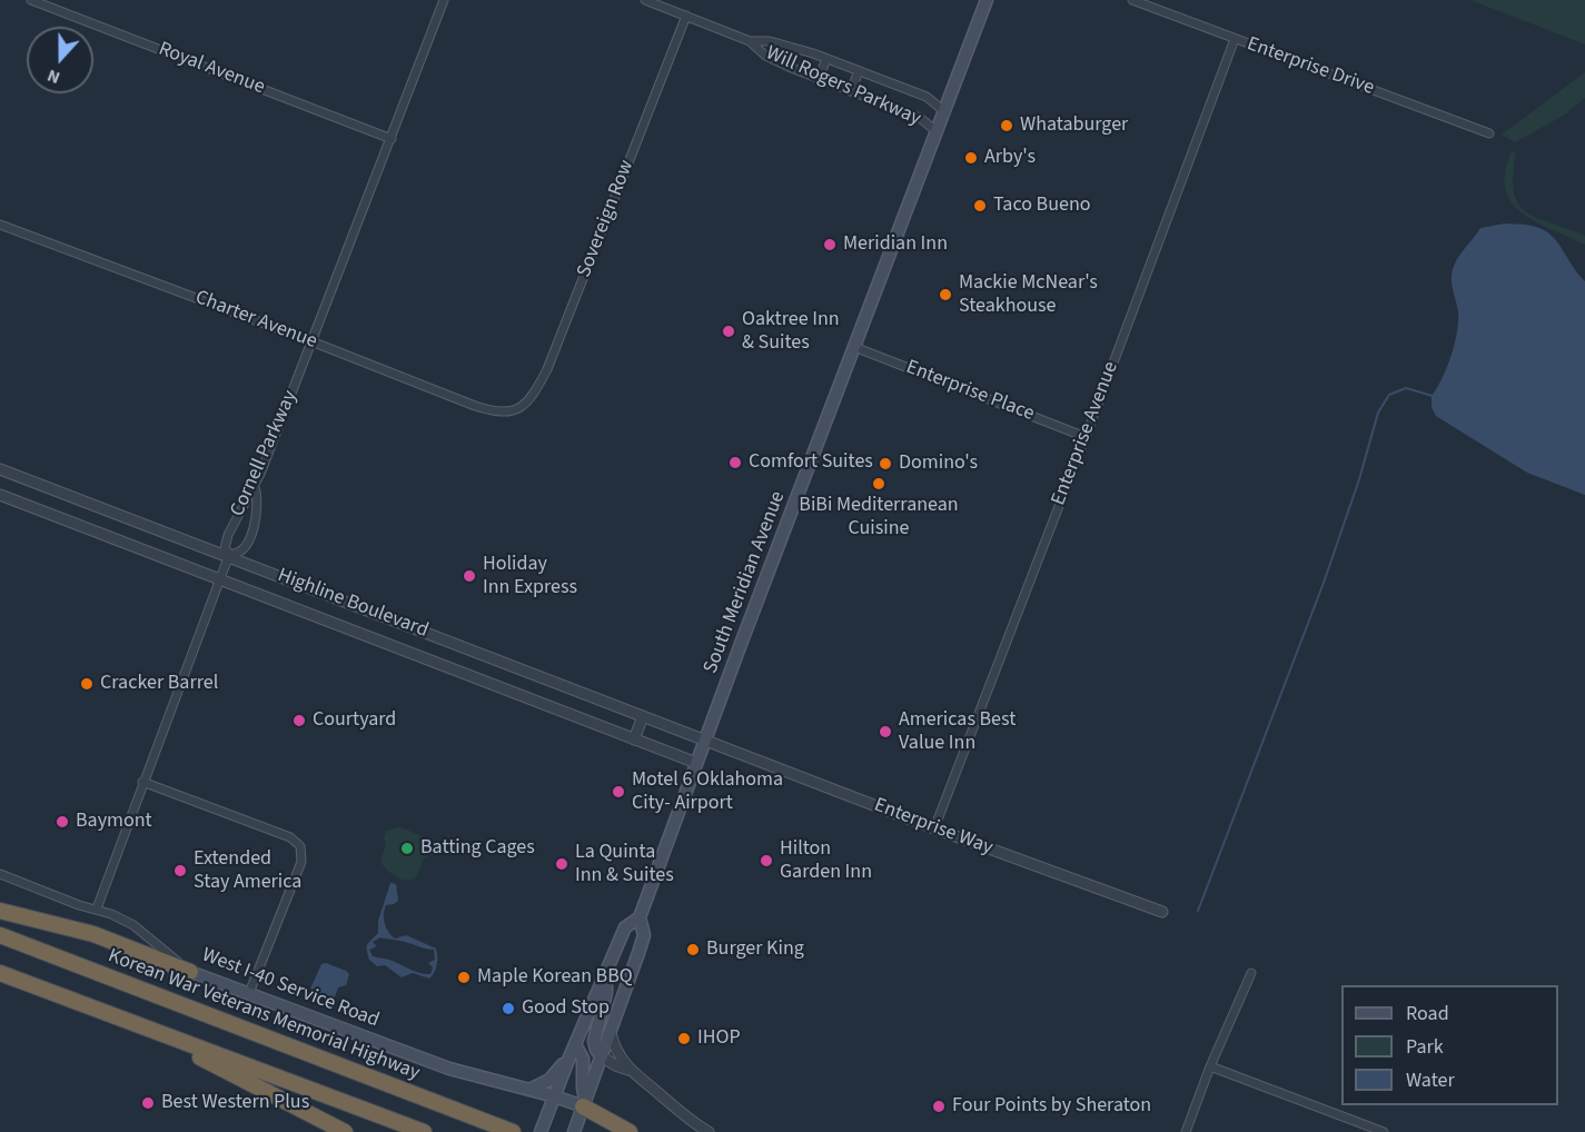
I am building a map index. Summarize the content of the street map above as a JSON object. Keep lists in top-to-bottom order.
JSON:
{
  "streets": {
    "highway": ["Korean War Veterans Memorial Highway"],
    "main road": ["South Meridian Avenue", "West I-40 Service Road"],
    "street": [
      "Enterprise Drive",
      "Royal Avenue",
      "Will Rogers Parkway",
      "Sovereign Row",
      "Charter Avenue",
      "Enterprise Place",
      "Enterprise Avenue",
      "Cornell Parkway",
      "Highline Boulevard",
      "Enterprise Way"
    ]
  },
  "crossings": [
    ["Enterprise Drive", "Enterprise Avenue"],
    ["Royal Avenue", "Cornell Parkway"],
    ["Will Rogers Parkway", "Sovereign Row"],
    ["Will Rogers Parkway", "South Meridian Avenue"],
    ["Sovereign Row", "Charter Avenue"],
    ["Charter Avenue", "Cornell Parkway"],
    ["Enterprise Place", "Enterprise Avenue"],
    ["Enterprise Place", "South Meridian Avenue"],
    ["Enterprise Avenue", "Enterprise Way"],
    ["Cornell Parkway", "Highline Boulevard"],
    ["Cornell Parkway", "West I-40 Service Road"],
    ["South Meridian Avenue", "Highline Boulevard"],
    ["South Meridian Avenue", "Enterprise Way"],
    ["South Meridian Avenue", "West I-40 Service Road"],
    ["Highline Boulevard", "Enterprise Way"]
  ],
  "places": [
    "Whataburger",
    "Arby's",
    "Taco Bueno",
    "Meridian Inn",
    "Mackie McNear's Steakhouse",
    "Oaktree Inn & Suites",
    "Comfort Suites",
    "Domino's",
    "BiBi Mediterranean Cuisine",
    "Holiday Inn Express",
    "Cracker Barrel",
    "Courtyard",
    "Americas Best Value Inn",
    "Motel 6 Oklahoma City- Airport",
    "Baymont",
    "Batting Cages",
    "Hilton Garden Inn",
    "La Quinta Inn & Suites",
    "Extended Stay America",
    "Burger King",
    "Maple Korean BBQ",
    "Good Stop",
    "IHOP",
    "Best Western Plus",
    "Four Points by Sheraton"
  ],
  "legend": ["Road", "Park", "Water"],
  "north": "bottom"
}
